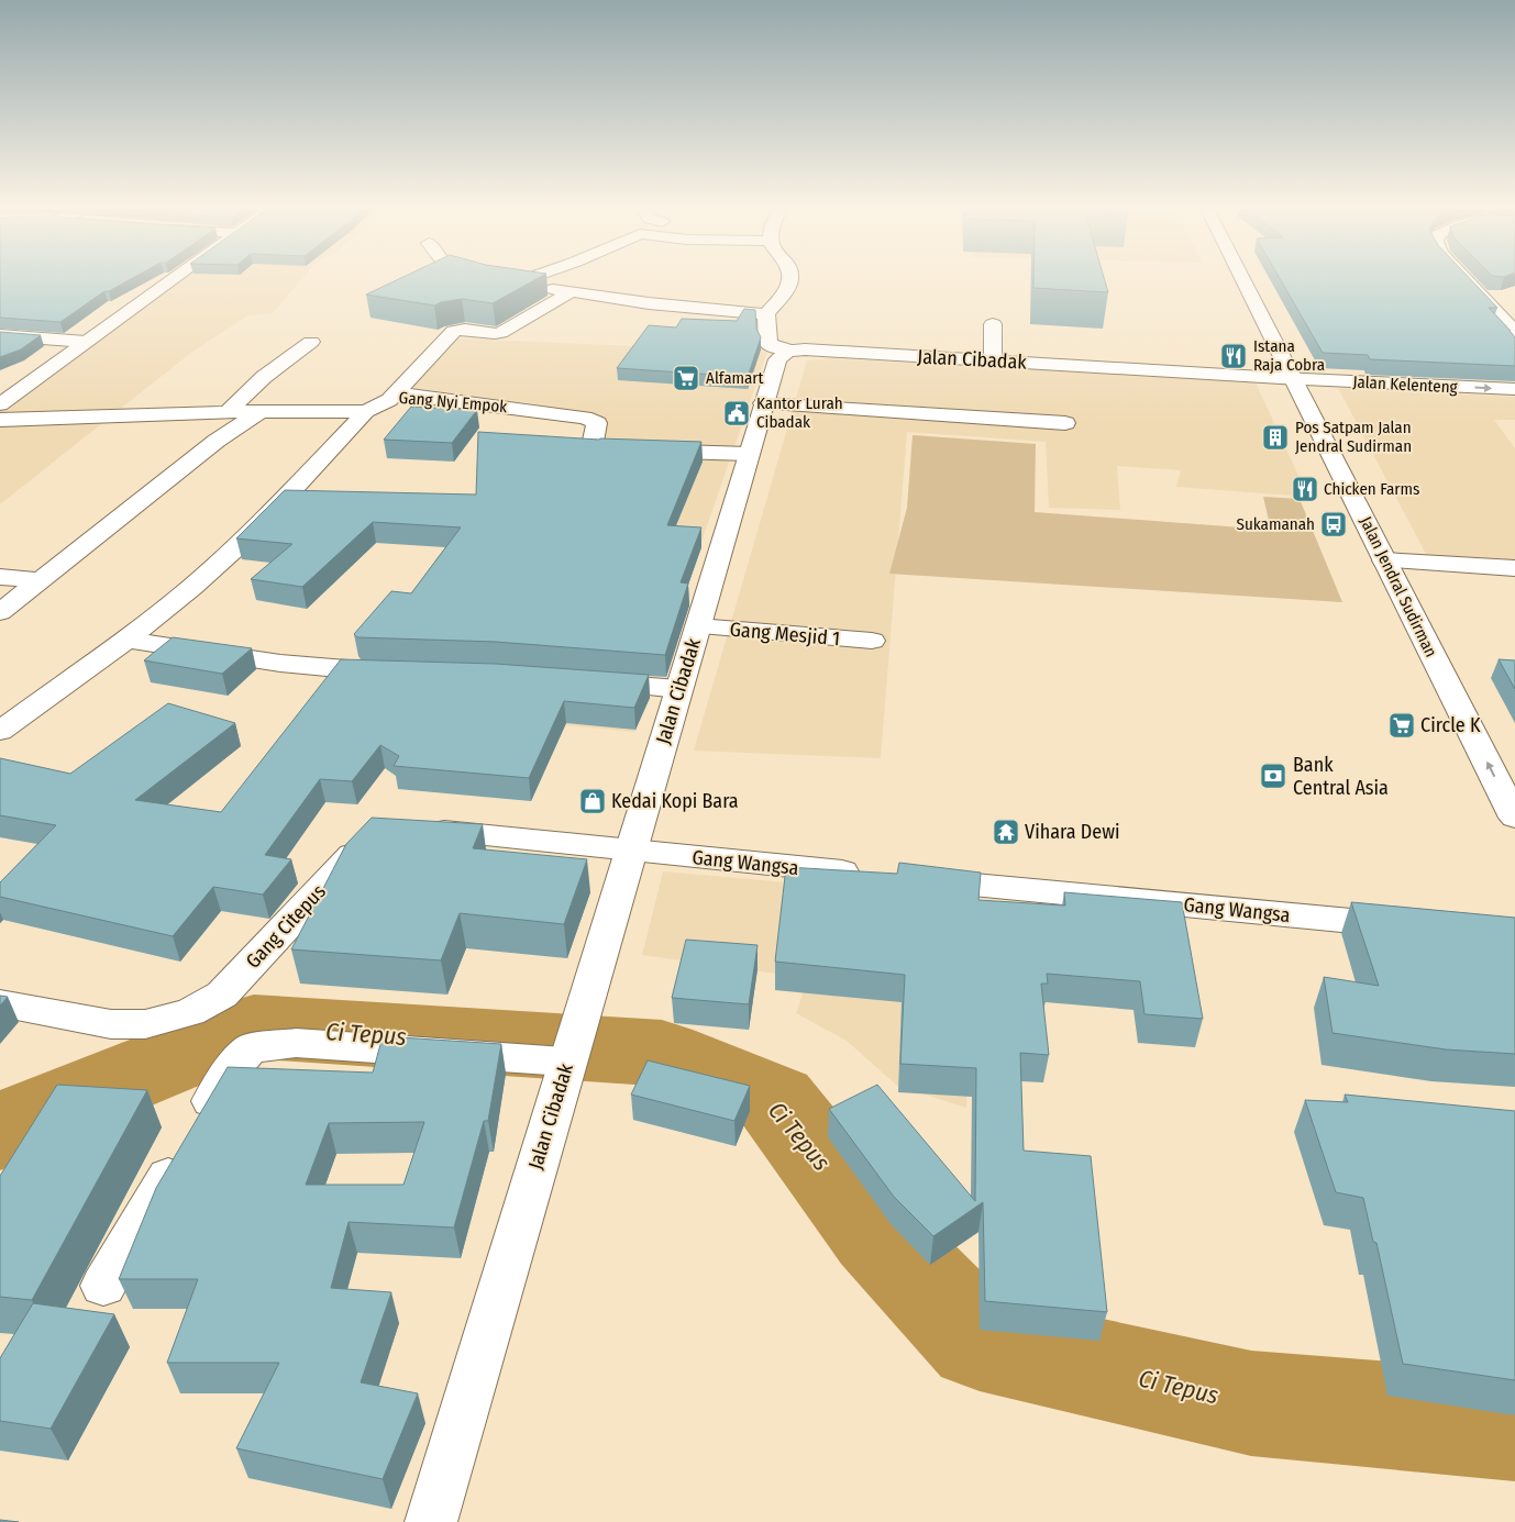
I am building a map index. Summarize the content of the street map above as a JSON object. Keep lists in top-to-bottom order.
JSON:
{
  "streets": {
    "street": [
      "Jalan Cibadak",
      "Jalan Kelenteng",
      "Gang Nyi Empok",
      "Jalan Jendral Sudirman",
      "Gang Mesjid 1",
      "Gang Wangsa",
      "Gang Citepus"
    ]
  },
  "crossings": [
    ["Jalan Cibadak", "Jalan Kelenteng"],
    ["Jalan Cibadak", "Gang Nyi Empok"],
    ["Jalan Cibadak", "Jalan Jendral Sudirman"],
    ["Jalan Cibadak", "Gang Mesjid 1"],
    ["Jalan Cibadak", "Gang Wangsa"],
    ["Jalan Kelenteng", "Jalan Jendral Sudirman"]
  ],
  "one_way": ["Jalan Jendral Sudirman"],
  "water": ["Ci Tepus"],
  "places": {
    "restaurant": ["Istana Raja Cobra", "Chicken Farms"],
    "supermarket": ["Alfamart", "Circle K"],
    "public building": ["Kantor Lurah Cibadak"],
    "building": ["Pos Satpam Jalan Jendral Sudirman"],
    "bus stop": ["Sukamanah"],
    "bank": ["Bank Central Asia"],
    "shop": ["Kedai Kopi Bara"],
    "temple": ["Vihara Dewi"]
  }
}
